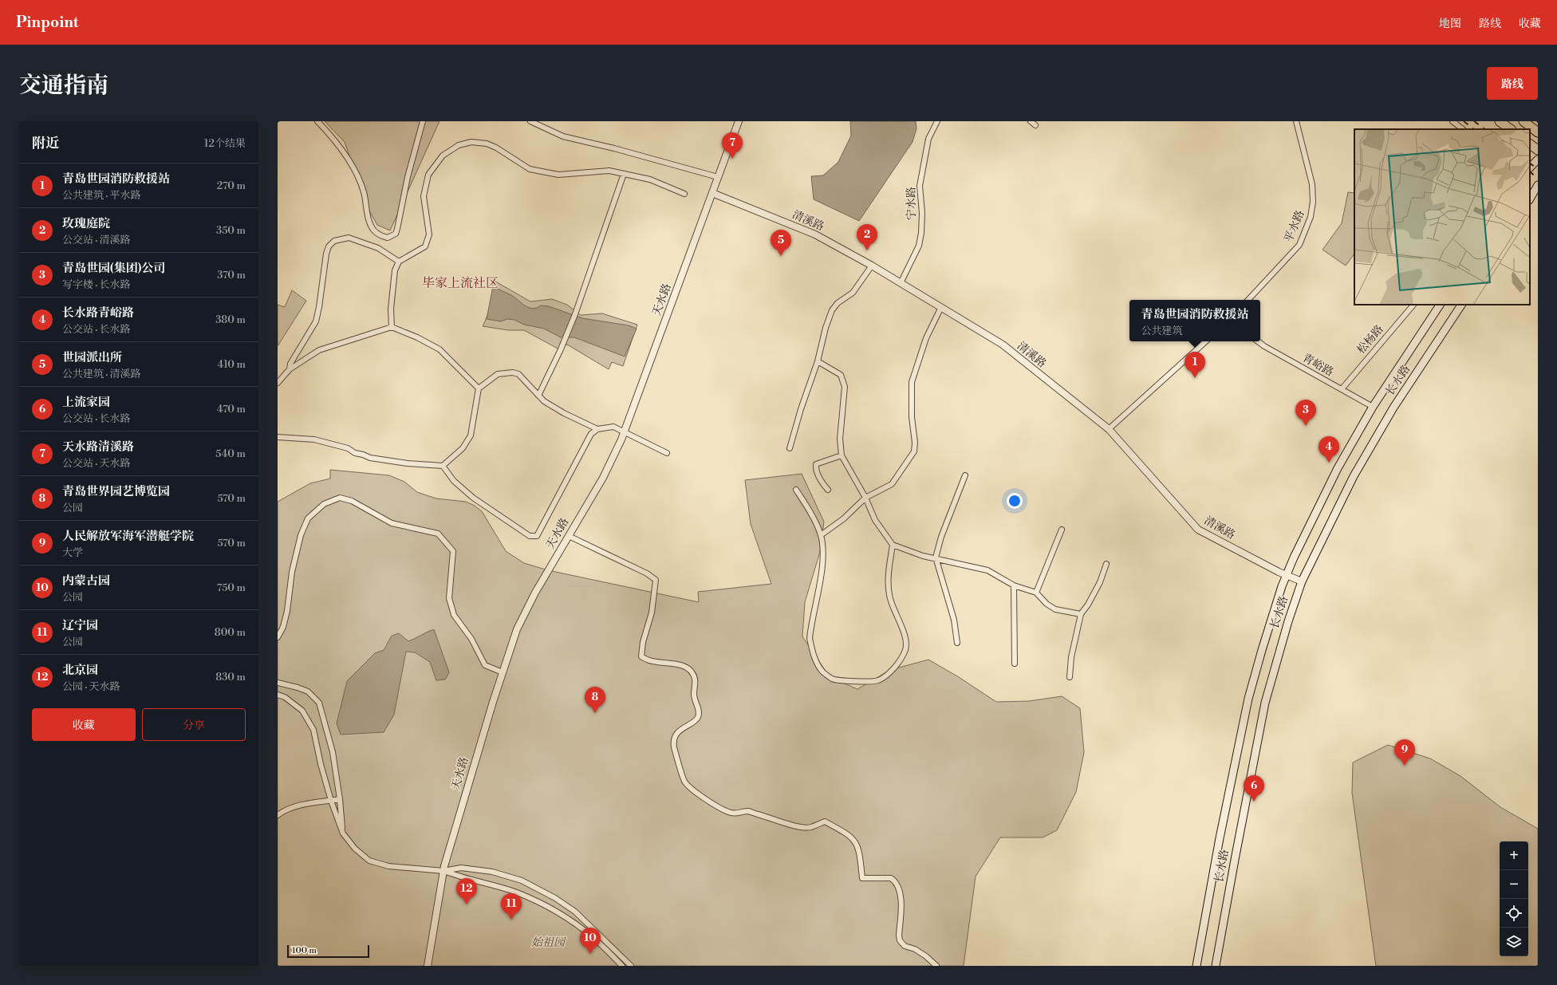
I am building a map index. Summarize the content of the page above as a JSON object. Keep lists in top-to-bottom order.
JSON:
{
  "streets": {
    "main road": ["长水路"],
    "street": [
      "宁水路",
      "清溪路",
      "平水路",
      "天水路",
      "松杨路",
      "青峪路"
    ]
  },
  "crossings": [
    ["宁水路", "清溪路"],
    ["清溪路", "天水路"],
    ["清溪路", "长水路"],
    ["松杨路", "青峪路"],
    ["青峪路", "长水路"]
  ],
  "districts": ["毕家上流社区"],
  "parks": ["始祖园"],
  "scale_bar": "100 m",
  "page": {
    "header": "Pinpoint",
    "nav": ["地图", "路线", "收藏"],
    "title": "交通指南",
    "buttons": [
      "路线",
      ["收藏", "分享"]
    ],
    "heading": ["附近", "12个结果"],
    "pins": [
      "7",
      "2",
      "5",
      "1",
      "3",
      "4",
      "8",
      "9",
      "6",
      "12",
      "11",
      "10"
    ],
    "list": [
      {
        "mark": "1",
        "name": "青岛世园消防救援站",
        "note": "公共建筑 · 平水路",
        "value": "270 m"
      },
      {
        "mark": "2",
        "name": "玫瑰庭院",
        "note": "公交站 · 清溪路",
        "value": "350 m"
      },
      {
        "mark": "3",
        "name": "青岛世园(集团)公司",
        "note": "写字楼 · 长水路",
        "value": "370 m"
      },
      {
        "mark": "4",
        "name": "长水路青峪路",
        "note": "公交站 · 长水路",
        "value": "380 m"
      },
      {
        "mark": "5",
        "name": "世园派出所",
        "note": "公共建筑 · 清溪路",
        "value": "410 m"
      },
      {
        "mark": "6",
        "name": "上流家园",
        "note": "公交站 · 长水路",
        "value": "470 m"
      },
      {
        "mark": "7",
        "name": "天水路清溪路",
        "note": "公交站 · 天水路",
        "value": "540 m"
      },
      {
        "mark": "8",
        "name": "青岛世界园艺博览园",
        "note": "公园",
        "value": "570 m"
      },
      {
        "mark": "9",
        "name": "人民解放军海军潜艇学院",
        "note": "大学",
        "value": "570 m"
      },
      {
        "mark": "10",
        "name": "内蒙古园",
        "note": "公园",
        "value": "750 m"
      },
      {
        "mark": "11",
        "name": "辽宁园",
        "note": "公园",
        "value": "800 m"
      },
      {
        "mark": "12",
        "name": "北京园",
        "note": "公园 · 天水路",
        "value": "830 m"
      }
    ],
    "popup": ["青岛世园消防救援站", "公共建筑"],
    "map_buttons": ["+", "−"],
    "scale": "100 m"
  }
}
